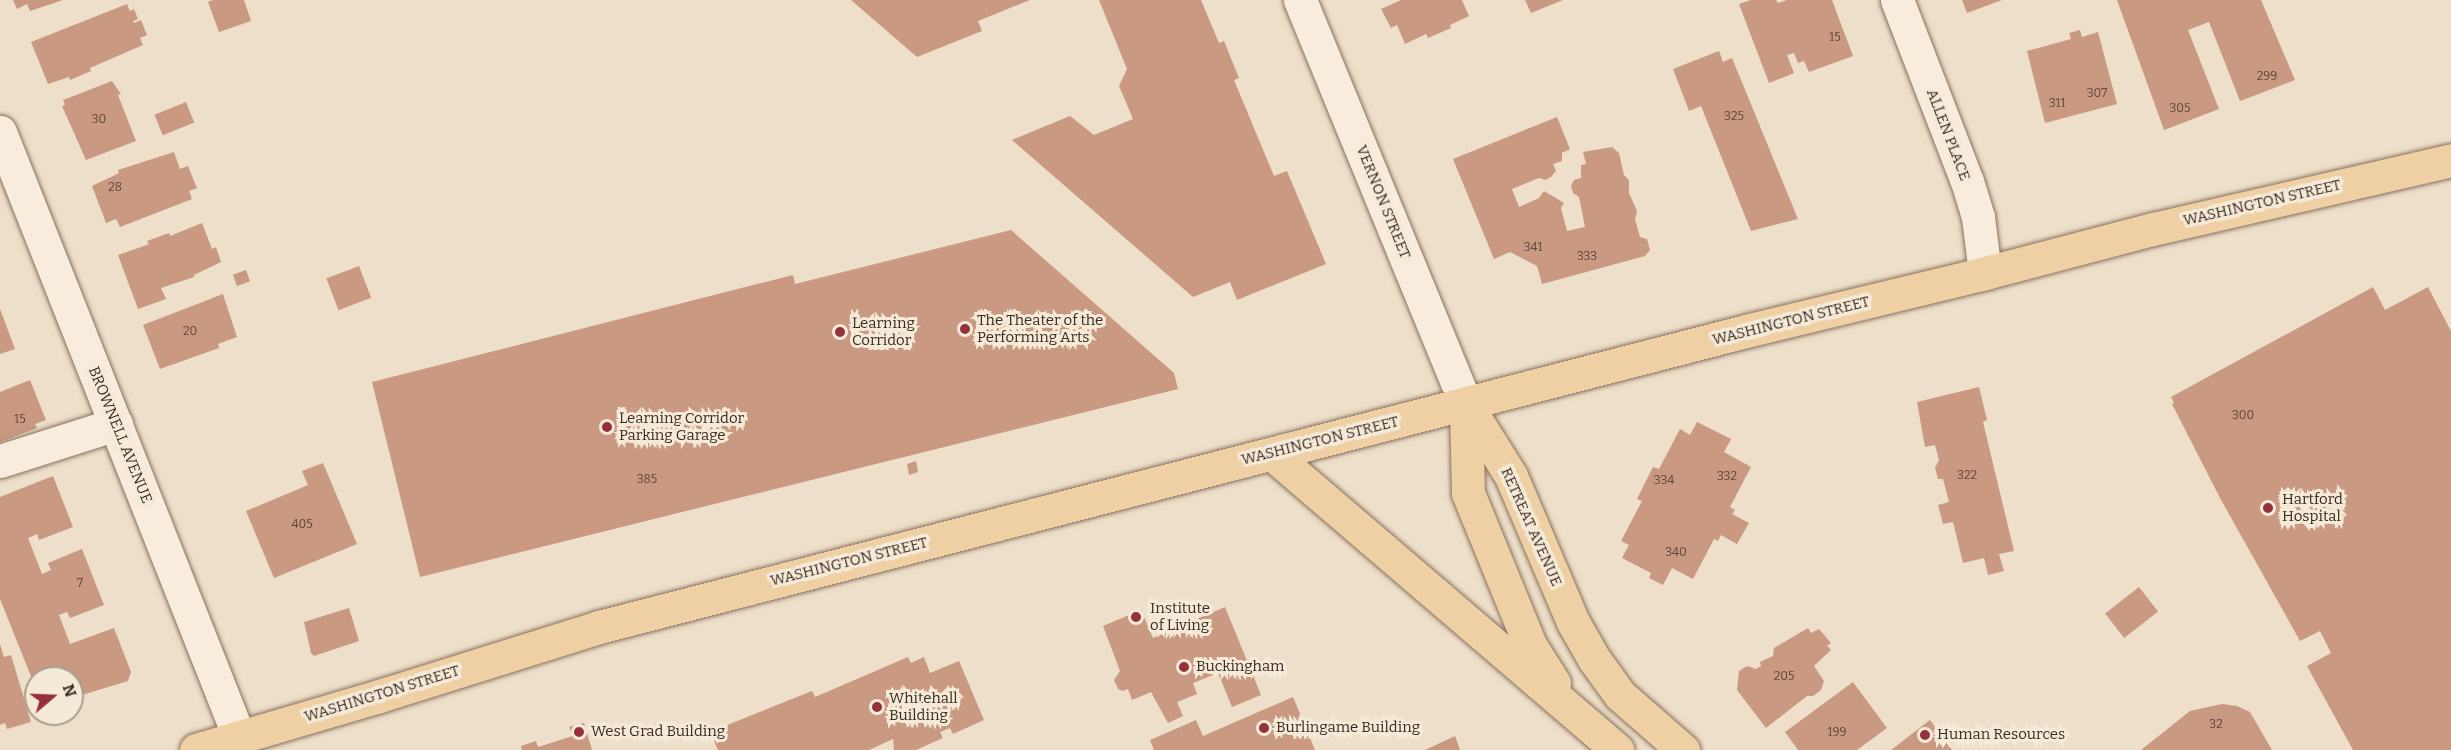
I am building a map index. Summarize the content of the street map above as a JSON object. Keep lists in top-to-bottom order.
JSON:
{
  "streets": {
    "main road": ["WASHINGTON STREET", "RETREAT AVENUE"],
    "street": ["ALLEN PLACE", "VERNON STREET", "BROWNELL AVENUE"]
  },
  "crossings": [
    ["ALLEN PLACE", "WASHINGTON STREET"],
    ["VERNON STREET", "WASHINGTON STREET"],
    ["VERNON STREET", "RETREAT AVENUE"],
    ["WASHINGTON STREET", "BROWNELL AVENUE"],
    ["WASHINGTON STREET", "RETREAT AVENUE"]
  ],
  "places": [
    "The Theater of the Performing Arts",
    "Learning Corridor",
    "Learning Corridor Parking Garage",
    "Hartford Hospital",
    "Institute of Living",
    "Buckingham",
    "Whitehall Building",
    "Burlingame Building",
    "West Grad Building",
    "Human Resources"
  ],
  "house_numbers": [
    "15",
    "299",
    "307",
    "311",
    "305",
    "325",
    "30",
    "28",
    "341",
    "333",
    "20",
    "300",
    "15",
    "322",
    "332",
    "385",
    "334",
    "405",
    "340",
    "7",
    "205",
    "32",
    "199"
  ],
  "north": "right"
}
